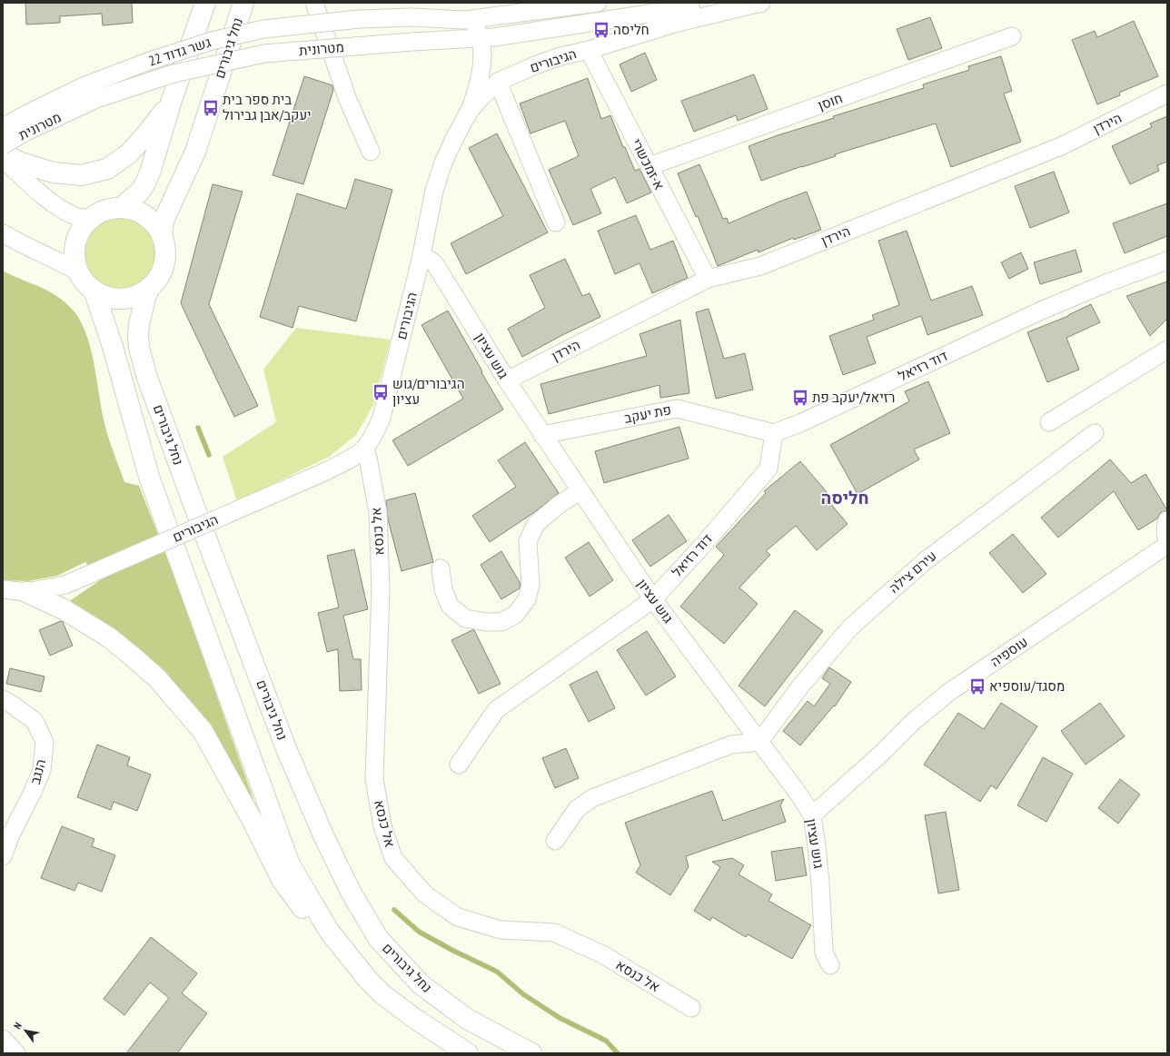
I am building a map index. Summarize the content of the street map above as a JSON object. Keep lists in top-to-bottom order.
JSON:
{
  "streets": {
    "main road": ["נחל גיבורים"],
    "street": [
      "מטרונית",
      "גשר גדוד 22",
      "הגיבורים",
      "חוסן",
      "הירדן",
      "א-זמכשרי",
      "גוש עציון",
      "דוד רזיאל",
      "פת יעקב",
      "אל כנסא",
      "עירם צילה",
      "עוספיה",
      "הנגב"
    ]
  },
  "crossings": [
    ["הגיבורים", "א-זמכשרי"],
    ["הגיבורים", "גוש עציון"],
    ["הגיבורים", "אל כנסא"],
    ["חוסן", "א-זמכשרי"],
    ["הירדן", "א-זמכשרי"],
    ["הירדן", "גוש עציון"],
    ["גוש עציון", "דוד רזיאל"],
    ["גוש עציון", "פת יעקב"],
    ["גוש עציון", "עירם צילה"],
    ["גוש עציון", "עוספיה"],
    ["דוד רזיאל", "פת יעקב"]
  ],
  "districts": ["חליסה"],
  "places": {
    "bus stop": [
      "חליסה",
      "בית ספר בית יעקב/אבן גבירול",
      "הגיבורים/גוש עציון",
      "רזיאל/יעקב פת",
      "מסגד/עוספיא"
    ]
  },
  "north": "top left"
}
